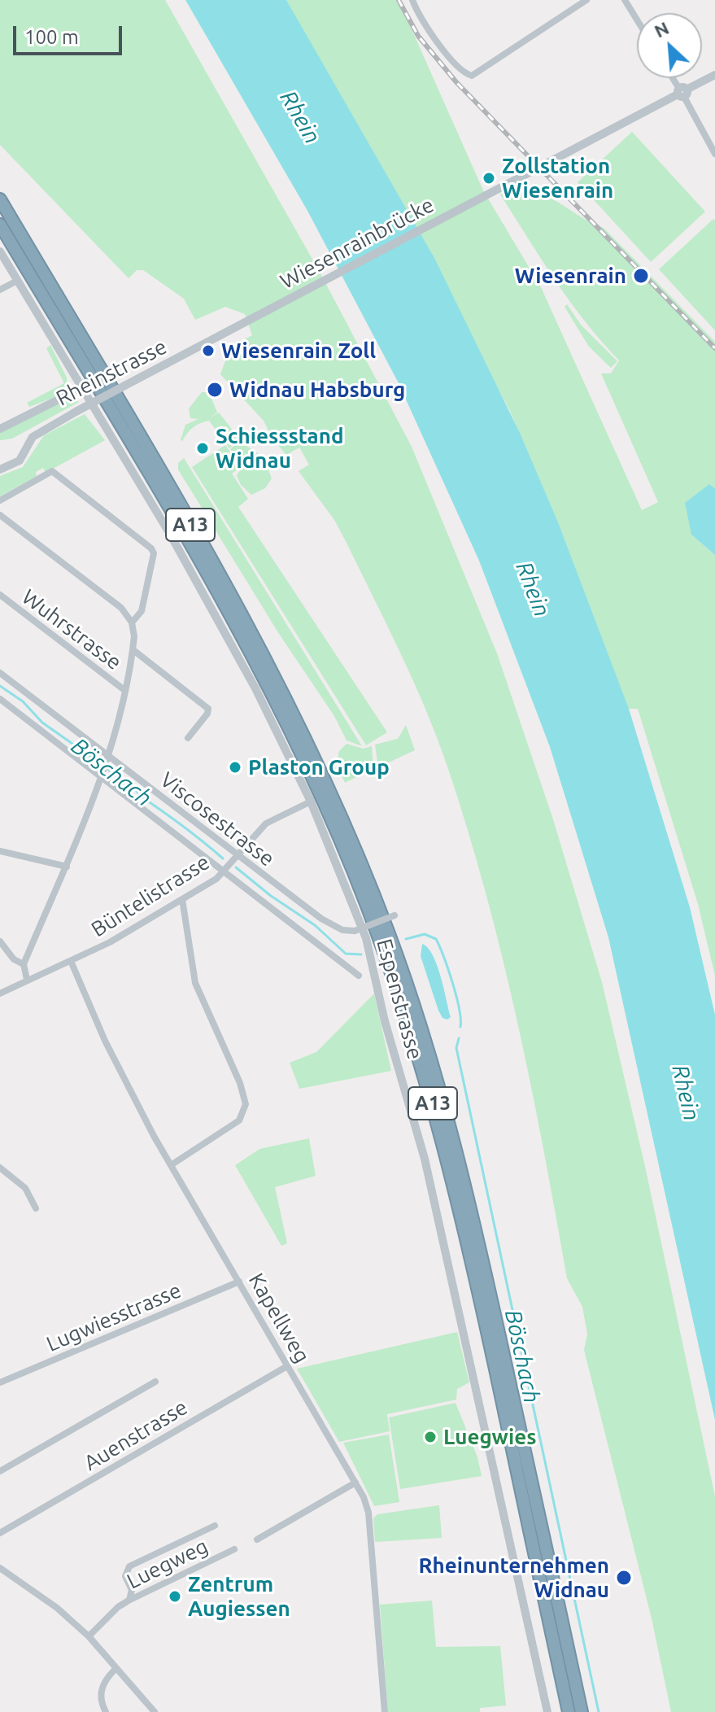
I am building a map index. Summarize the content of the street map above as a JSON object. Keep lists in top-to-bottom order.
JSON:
{
  "streets": {
    "highway": ["A13"],
    "street": [
      "Wiesenrainbrücke",
      "Rheinstrasse",
      "Wuhrstrasse",
      "Viscosestrasse",
      "Büntelistrasse",
      "Espenstrasse",
      "Lugwiesstrasse",
      "Kapellweg",
      "Auenstrasse",
      "Luegweg"
    ]
  },
  "crossings": [
    ["Wiesenrainbrücke", "Rheinstrasse"],
    ["Viscosestrasse", "Büntelistrasse"],
    ["Büntelistrasse", "Espenstrasse"],
    ["Büntelistrasse", "Kapellweg"],
    ["Lugwiesstrasse", "Kapellweg"],
    ["Kapellweg", "Auenstrasse"]
  ],
  "water": ["Rhein", "Böschach"],
  "places": [
    "Zollstation Wiesenrain",
    "Wiesenrain",
    "Wiesenrain Zoll",
    "Widnau Habsburg",
    "Schiessstand Widnau",
    "Plaston Group",
    "Luegwies",
    "Rheinunternehmen Widnau",
    "Zentrum Augiessen"
  ],
  "scale_bar": "100 m",
  "north": "top left"
}
